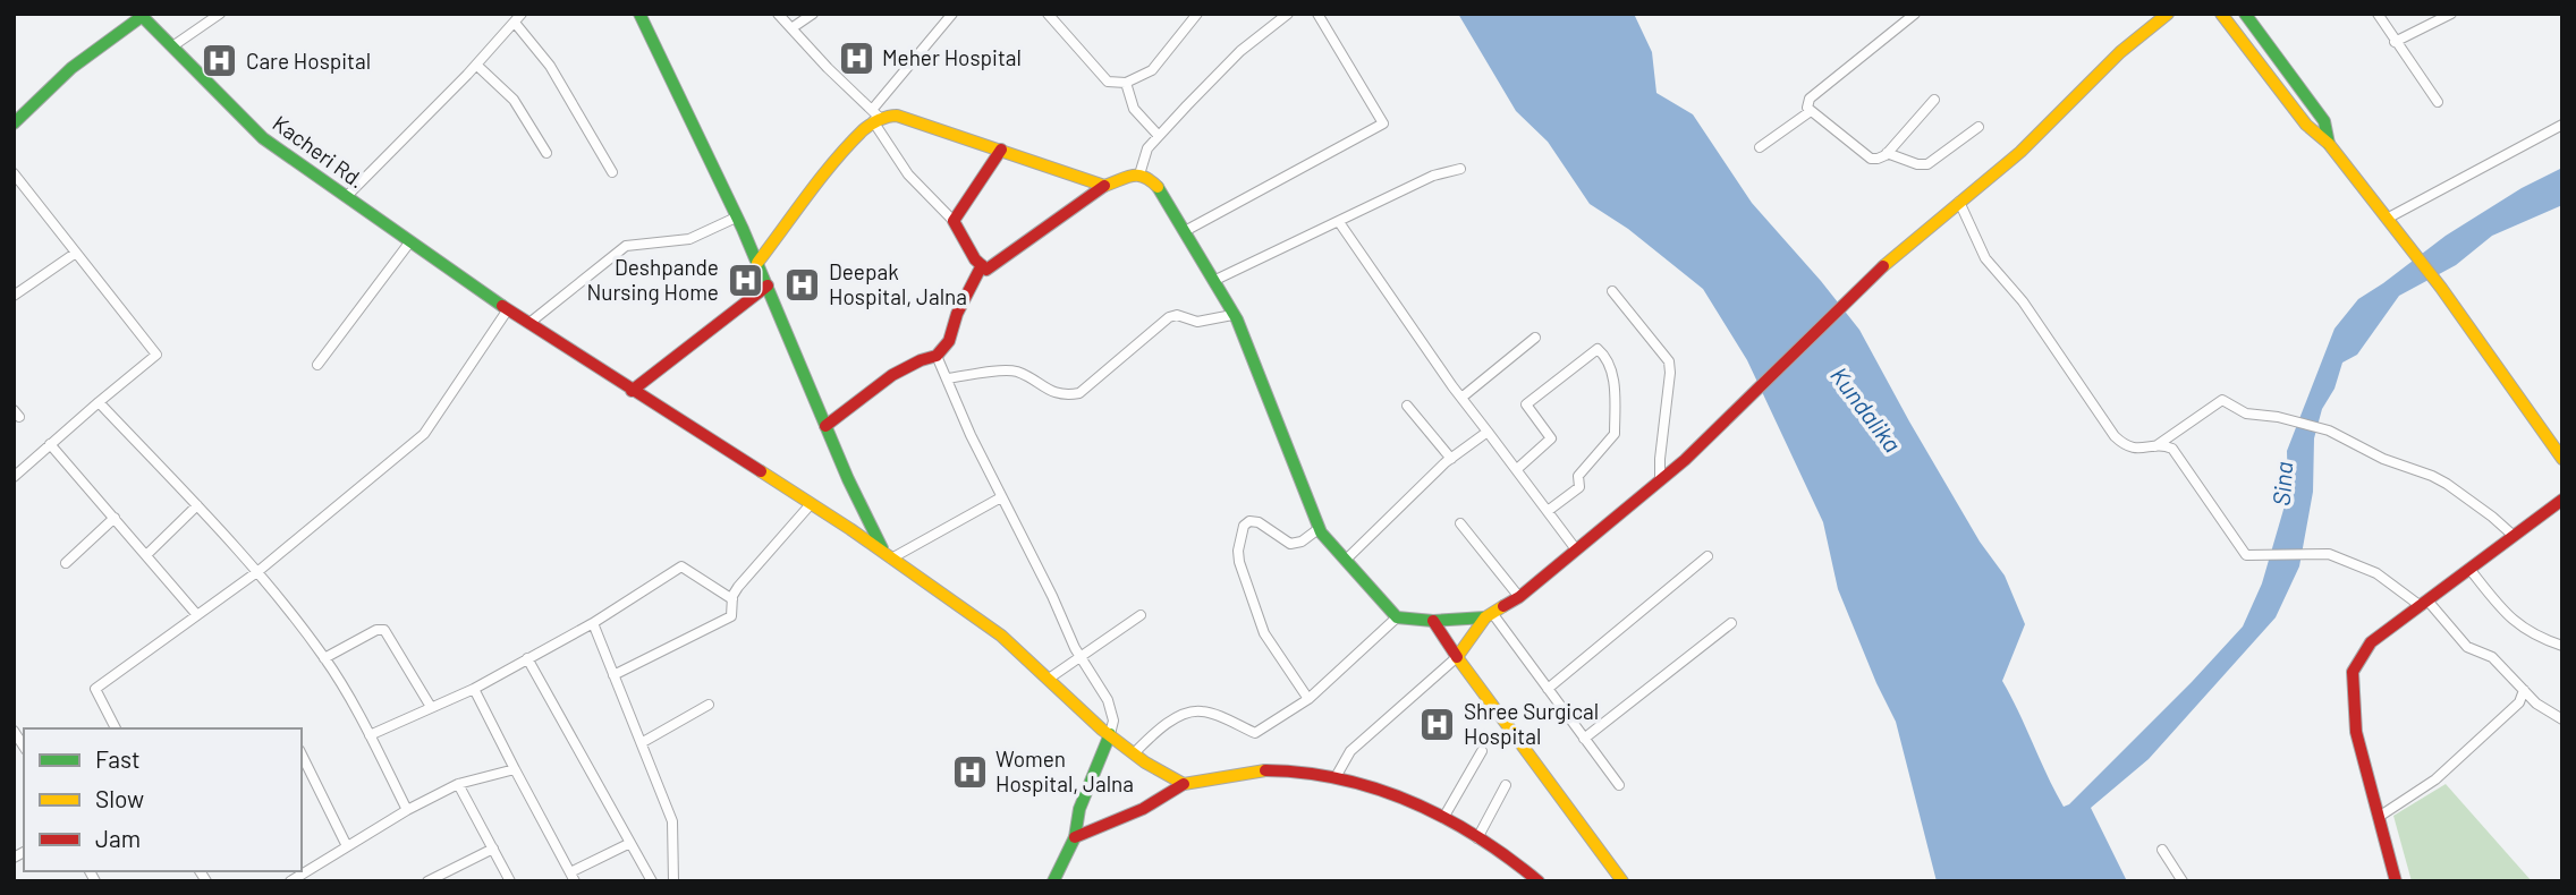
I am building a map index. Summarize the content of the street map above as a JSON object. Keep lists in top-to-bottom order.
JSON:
{
  "streets": {
    "main road": ["Kacheri Rd."]
  },
  "water": ["Kundalika", "Sina"],
  "places": {
    "hospital": [
      "Meher Hospital",
      "Care Hospital",
      "Deshpande Nursing Home",
      "Deepak Hospital, Jalna",
      "Shree Surgical Hospital",
      "Women Hospital, Jalna"
    ]
  },
  "legend": ["Fast", "Slow", "Jam"]
}
